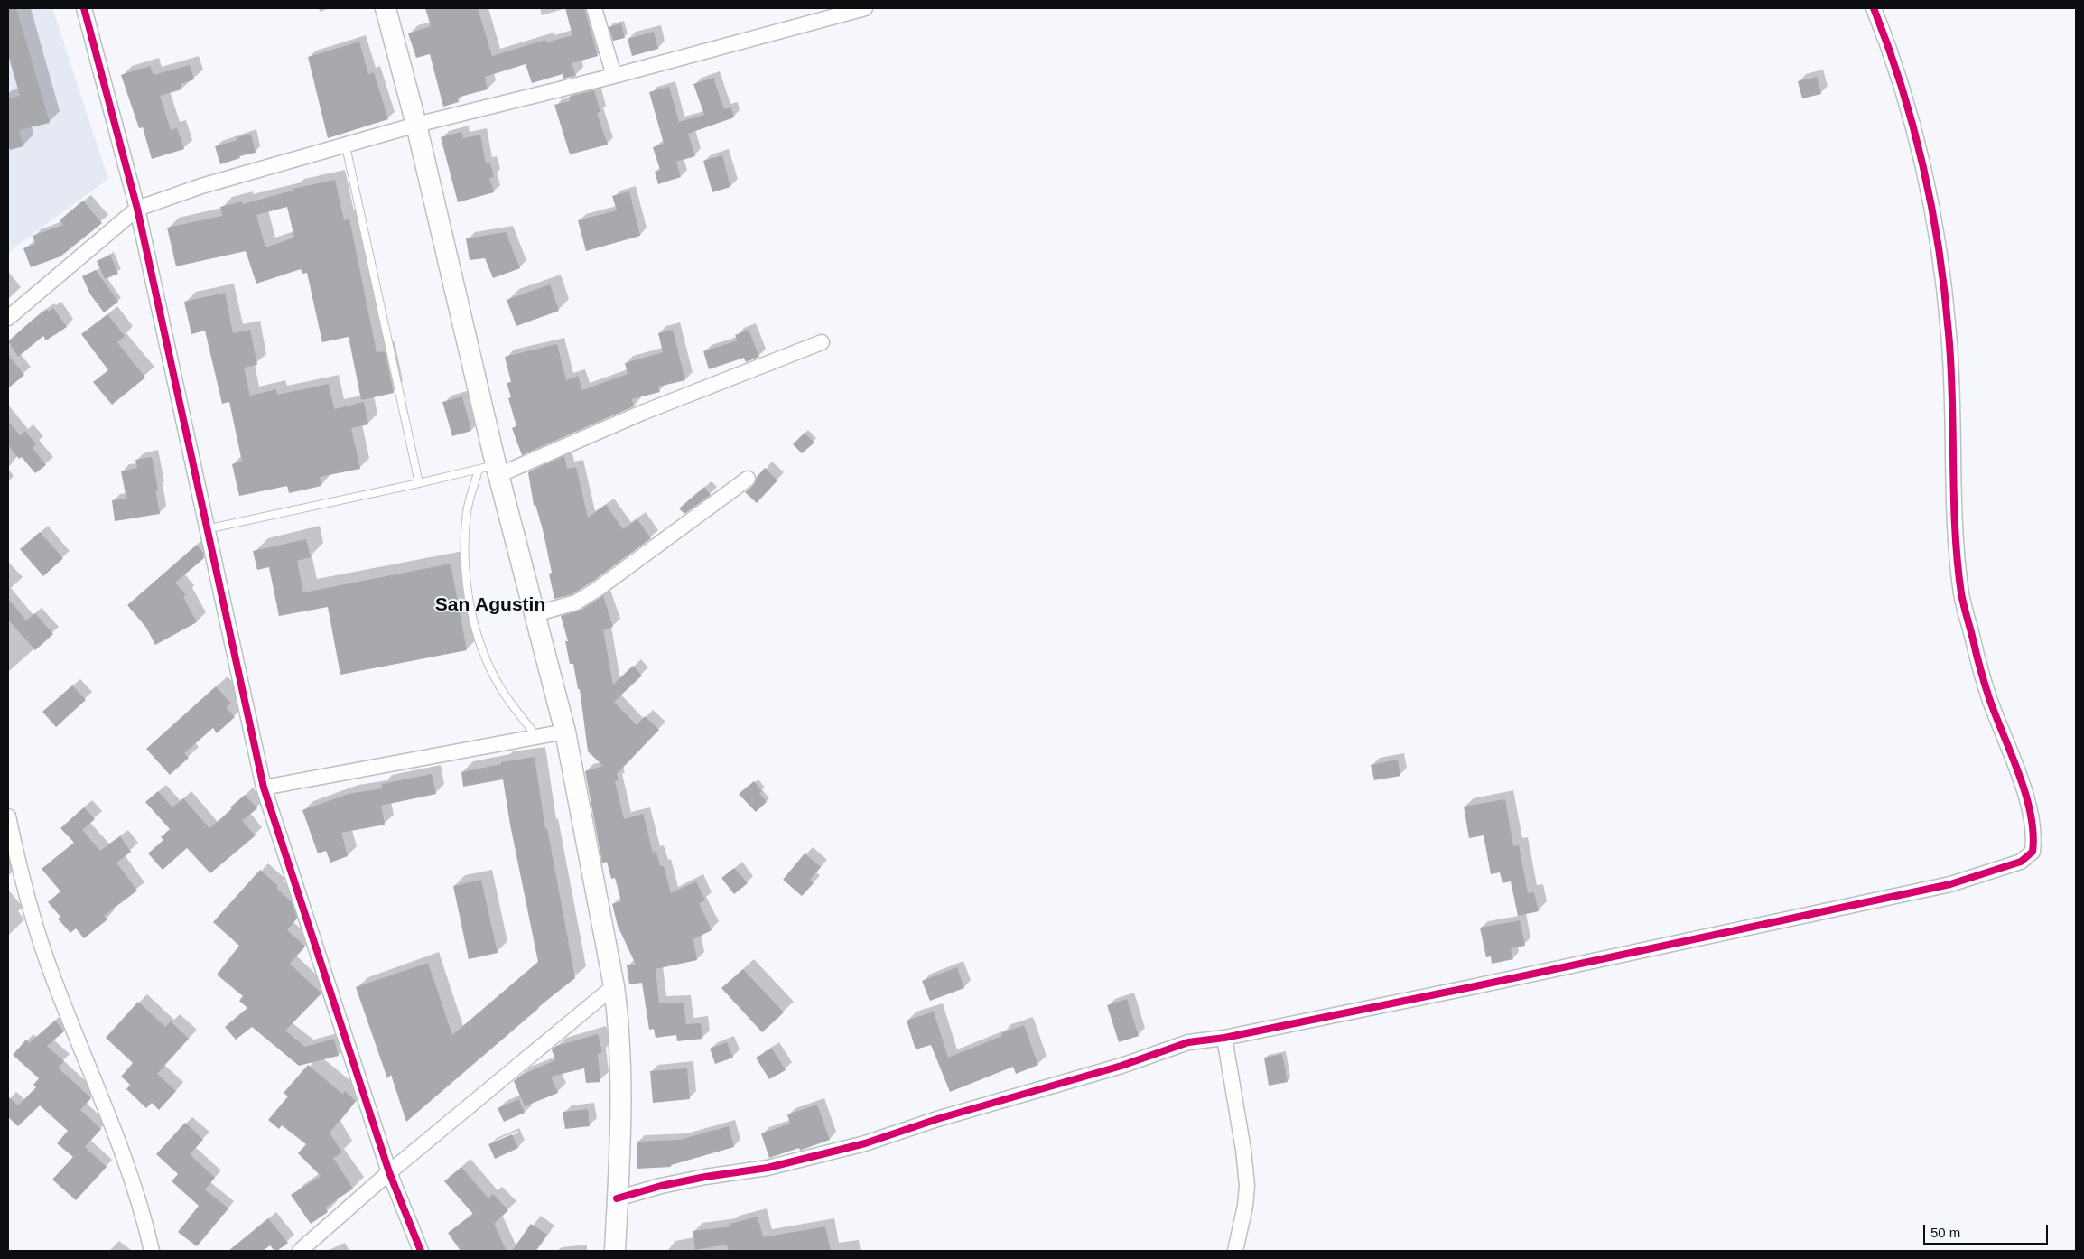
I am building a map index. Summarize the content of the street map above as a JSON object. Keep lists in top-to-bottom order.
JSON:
{
  "districts": ["San Agustin"],
  "scale_bar": "50 m"
}
